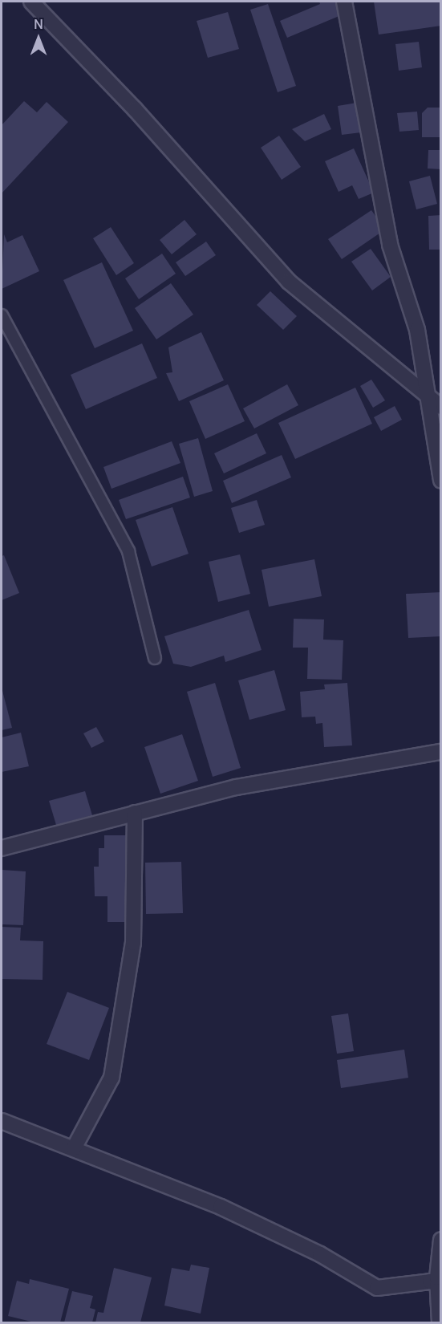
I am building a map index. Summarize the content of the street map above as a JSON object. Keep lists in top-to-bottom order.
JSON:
{
  "north": "top"
}
